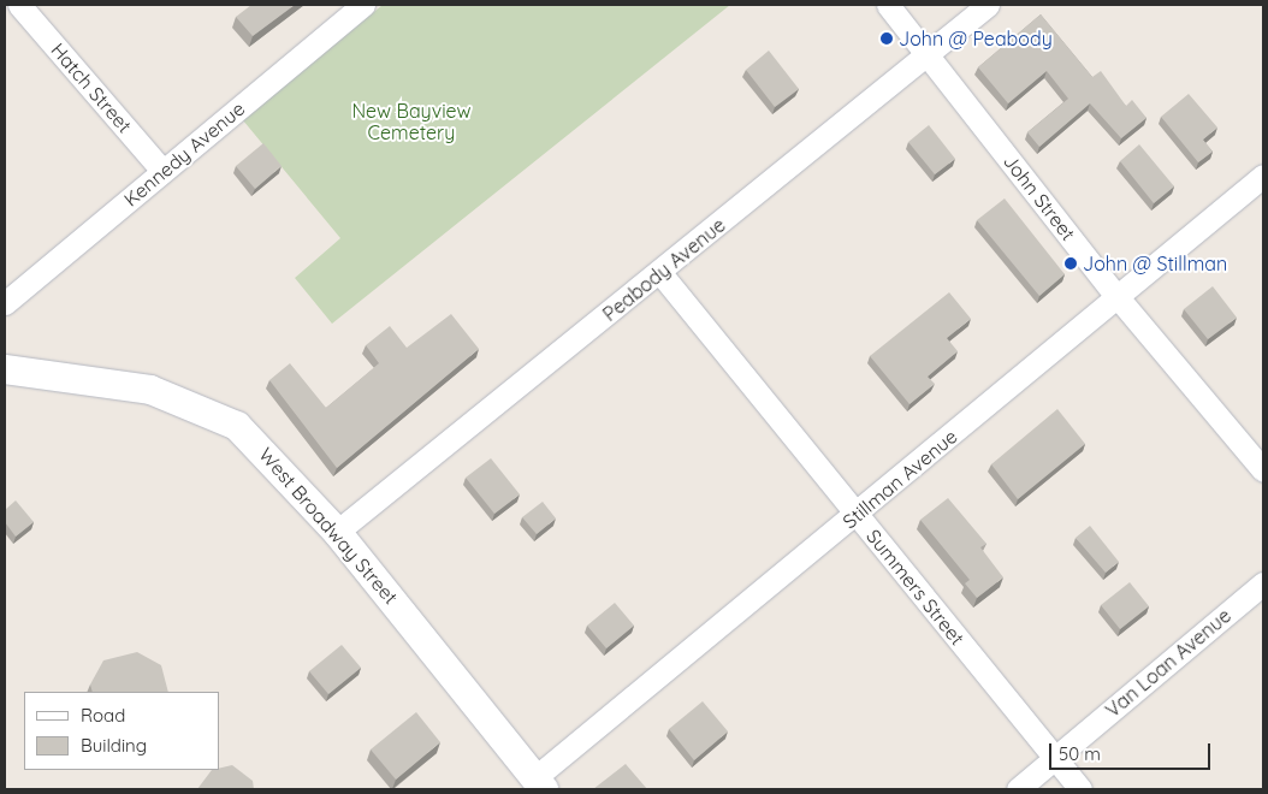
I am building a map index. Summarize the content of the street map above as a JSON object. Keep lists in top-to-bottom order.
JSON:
{
  "streets": {
    "street": [
      "Hatch Street",
      "Kennedy Avenue",
      "John Street",
      "Peabody Avenue",
      "Stillman Avenue",
      "West Broadway Street",
      "Summers Street",
      "Van Loan Avenue"
    ]
  },
  "crossings": [
    ["Hatch Street", "Kennedy Avenue"],
    ["John Street", "Peabody Avenue"],
    ["John Street", "Stillman Avenue"],
    ["Peabody Avenue", "West Broadway Street"],
    ["Peabody Avenue", "Summers Street"],
    ["Stillman Avenue", "West Broadway Street"],
    ["Stillman Avenue", "Summers Street"],
    ["Summers Street", "Van Loan Avenue"]
  ],
  "parks": ["New Bayview Cemetery"],
  "places": ["John @ Peabody", "John @ Stillman"],
  "legend": ["Road", "Building"],
  "scale_bar": "50 m"
}
